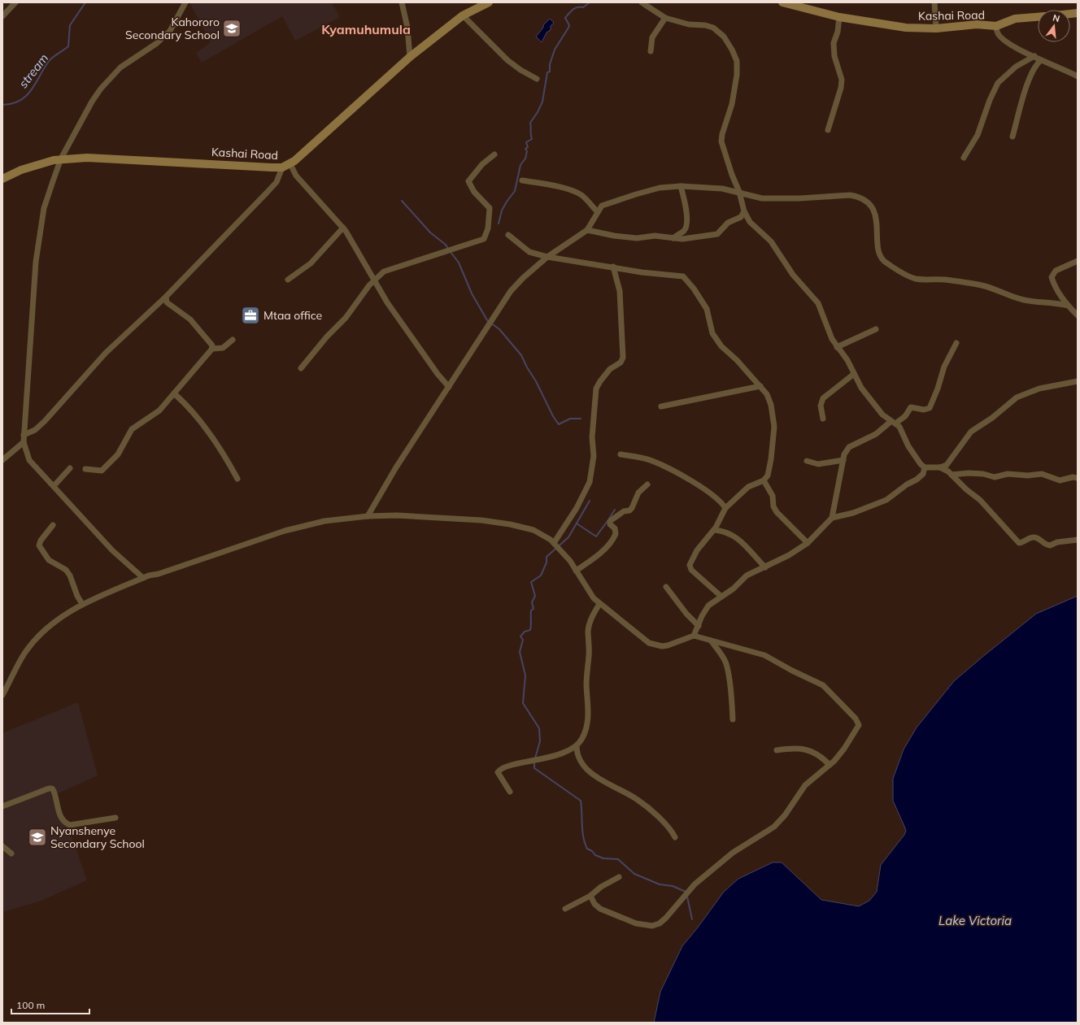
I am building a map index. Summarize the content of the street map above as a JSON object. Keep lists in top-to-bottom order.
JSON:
{
  "streets": {
    "street": ["Kashai Road"]
  },
  "districts": ["Kyamuhumula"],
  "water": ["stream", "Lake Victoria"],
  "places": {
    "school or university": ["Kahororo Secondary School", "Nyanshenye Secondary School"],
    "office": ["Mtaa office"]
  },
  "scale_bar": "100 m",
  "north": "top"
}
